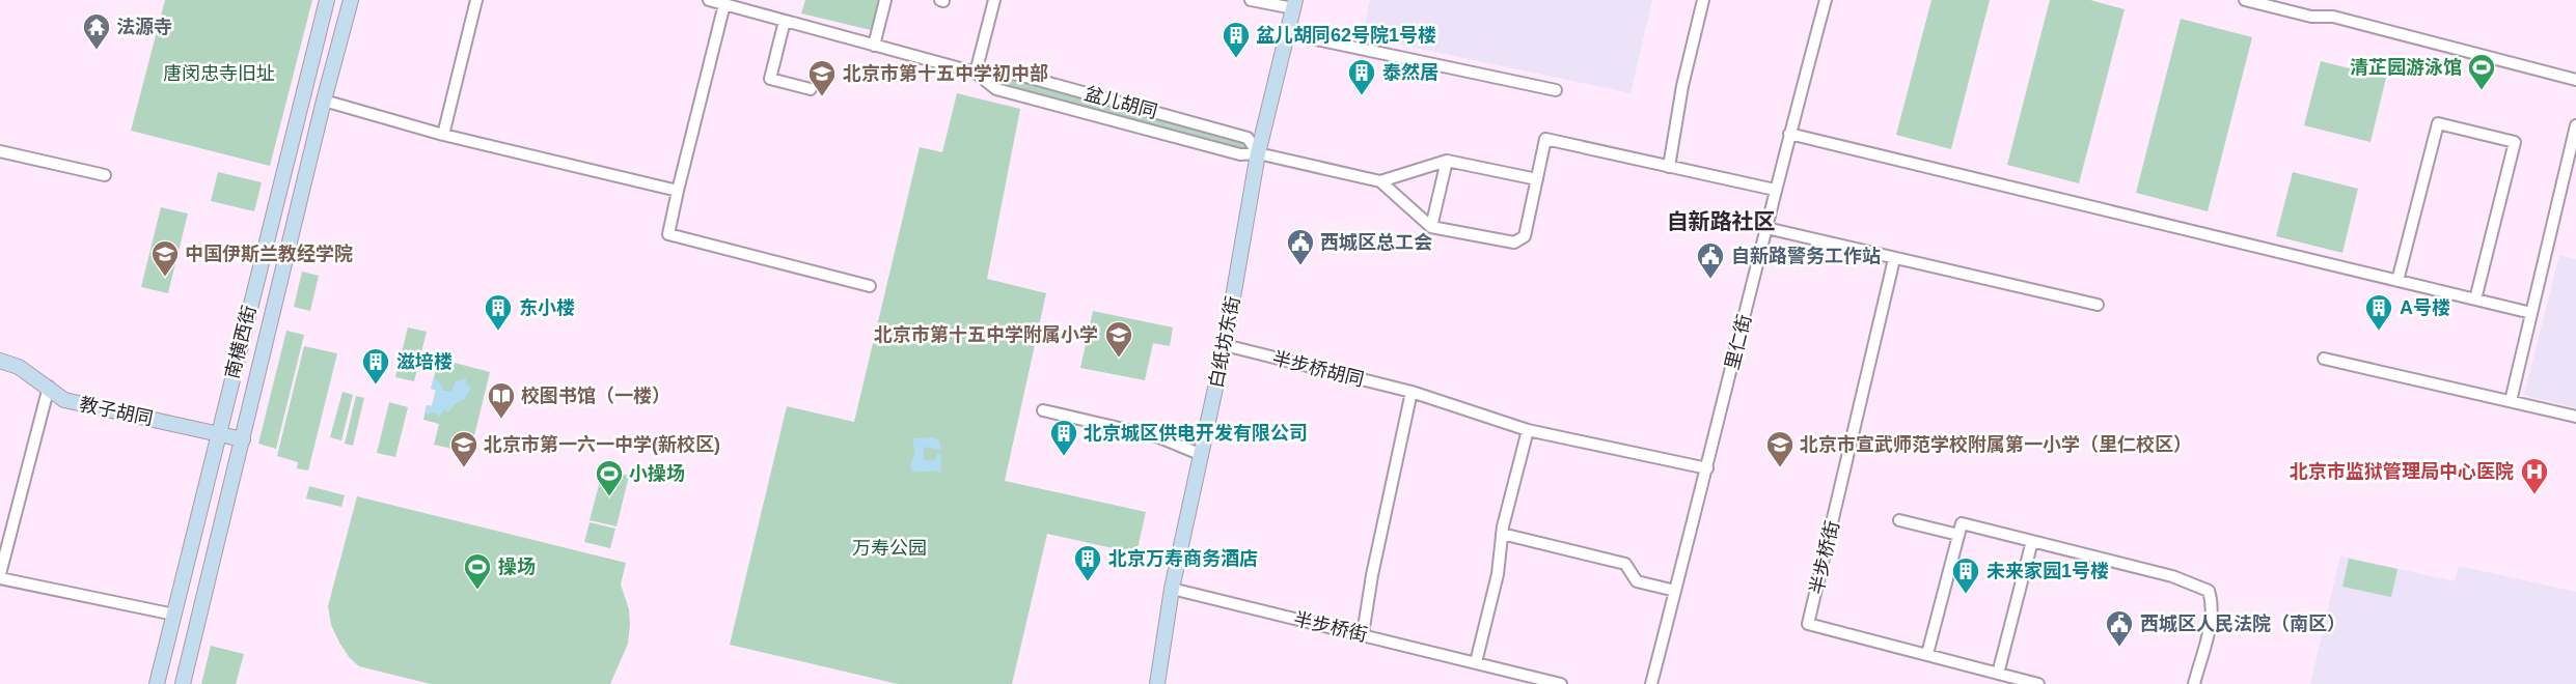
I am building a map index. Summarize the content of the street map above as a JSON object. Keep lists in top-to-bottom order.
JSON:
{
  "streets": {
    "main road": ["南横西街", "白纸坊东街", "教子胡同"],
    "street": [
      "盆儿胡同",
      "里仁街",
      "半步桥胡同",
      "半步桥街"
    ]
  },
  "crossings": [
    ["盆儿胡同", "白纸坊东街"],
    ["南横西街", "教子胡同"],
    ["白纸坊东街", "半步桥胡同"],
    ["白纸坊东街", "半步桥街"],
    ["里仁街", "半步桥胡同"]
  ],
  "districts": ["自新路社区"],
  "parks": ["唐闵忠寺旧址", "万寿公园"],
  "places": {
    "temple": ["法源寺"],
    "building": [
      "盆儿胡同62号院1号楼",
      "泰然居",
      "东小楼",
      "A号楼",
      "滋培楼",
      "北京城区供电开发有限公司",
      "北京万寿商务酒店",
      "未来家园1号楼"
    ],
    "sports": ["清芷园游泳馆", "小操场", "操场"],
    "school or university": [
      "北京市第十五中学初中部",
      "中国伊斯兰教经学院",
      "北京市第十五中学附属小学",
      "北京市第一六一中学(新校区)",
      "北京市宣武师范学校附属第一小学（里仁校区）"
    ],
    "public building": ["西城区总工会", "自新路警务工作站", "西城区人民法院（南区）"],
    "library": ["校图书馆（一楼）"],
    "hospital": ["北京市监狱管理局中心医院"]
  }
}
